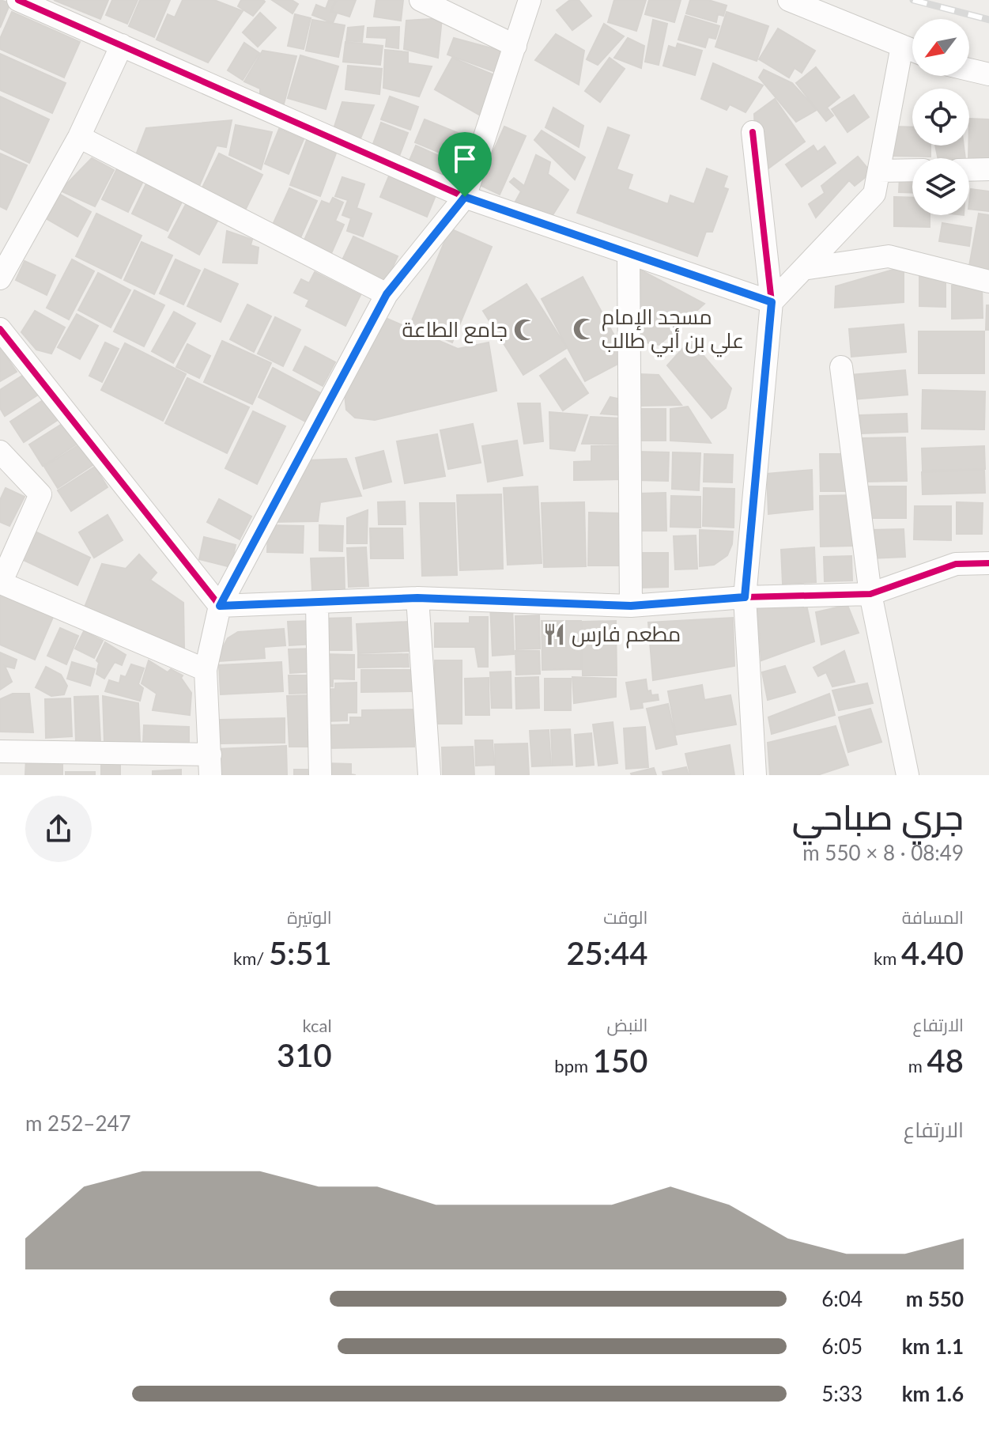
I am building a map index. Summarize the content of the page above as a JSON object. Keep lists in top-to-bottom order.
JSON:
{
  "places": {
    "mosque": ["مسجد الإمام علي بن أبي طالب", "جامع الطاعة"],
    "restaurant": ["مطعم فارس"]
  },
  "north": "bottom left",
  "page": {
    "heading": ["جري صباحي", "08:49 · 8 × 550 m"],
    "stats": [
      ["المسافة", "4.40 km"],
      ["الوقت", "25:44"],
      ["الوتيرة", "5:51 /km"],
      ["الارتفاع", "48 m"],
      ["النبض", "150 bpm"],
      ["kcal", "310"]
    ],
    "chart": ["الارتفاع", "247–252 m"],
    "list": [
      {
        "name": "550 m",
        "note": "6:04"
      },
      {
        "name": "1.1 km",
        "note": "6:05"
      },
      {
        "name": "1.6 km",
        "note": "5:33"
      }
    ]
  }
}
